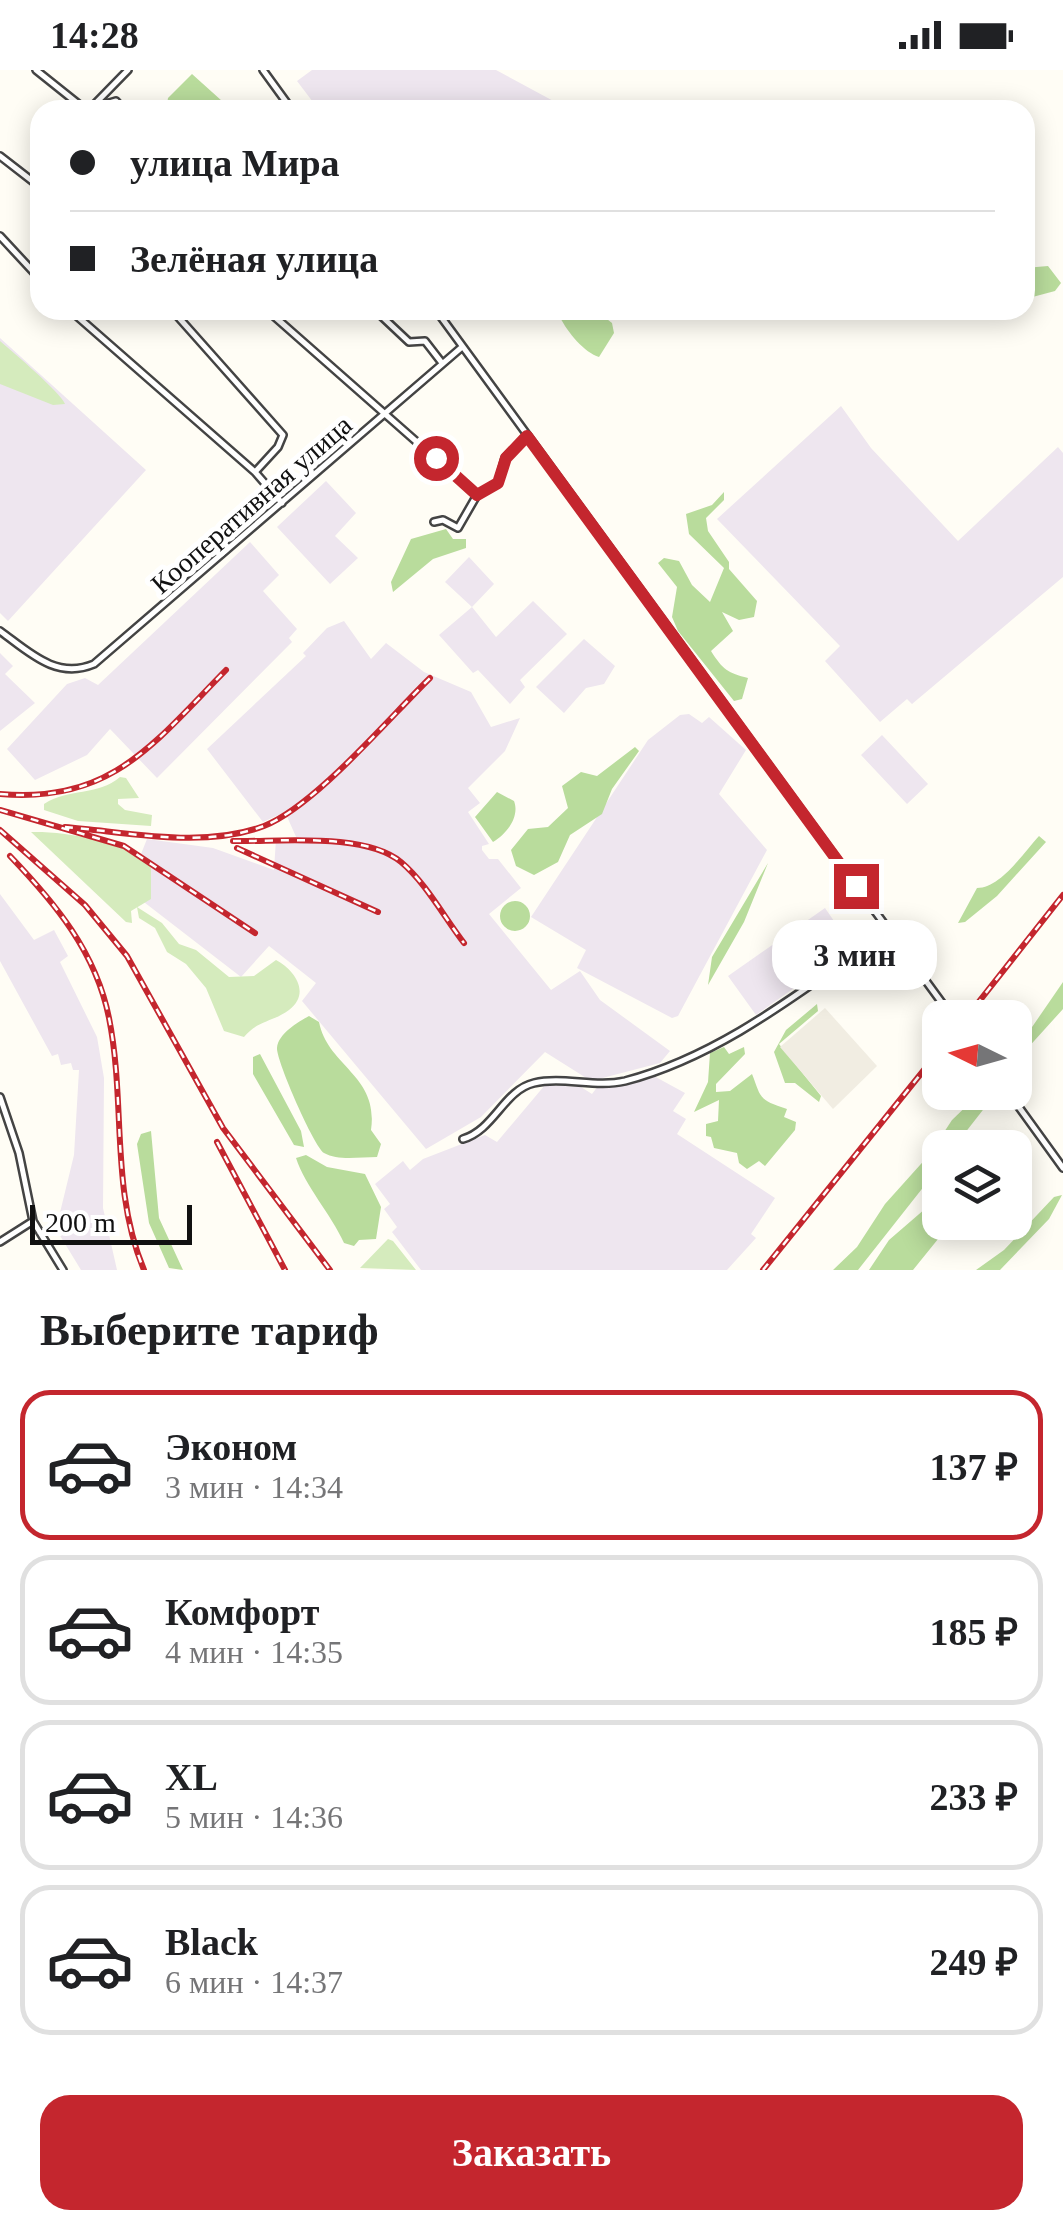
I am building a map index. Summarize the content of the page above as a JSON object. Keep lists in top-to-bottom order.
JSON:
{
  "streets": {
    "street": ["Кооперативная улица"]
  },
  "scale_bar": "200 m",
  "north": "left",
  "page": {
    "status": "14:28",
    "banner": ["улица Мира", "Зелёная улица"],
    "bubble": "3 мин",
    "scale": "200 m",
    "heading": "Выберите тариф",
    "list": [
      {
        "name": "Эконом",
        "note": "3 мин · 14:34",
        "value": "137 ₽"
      },
      {
        "name": "Комфорт",
        "note": "4 мин · 14:35",
        "value": "185 ₽"
      },
      {
        "name": "XL",
        "note": "5 мин · 14:36",
        "value": "233 ₽"
      },
      {
        "name": "Black",
        "note": "6 мин · 14:37",
        "value": "249 ₽"
      }
    ],
    "buttons": "Заказать"
  }
}
